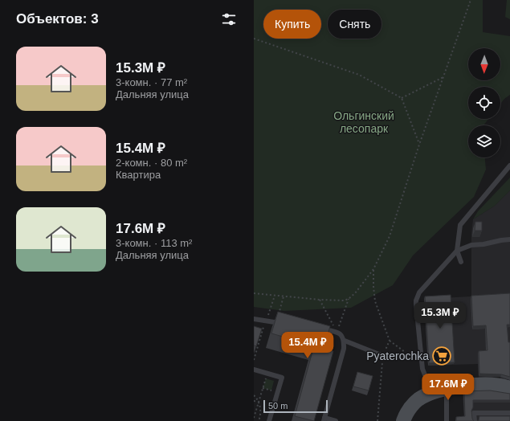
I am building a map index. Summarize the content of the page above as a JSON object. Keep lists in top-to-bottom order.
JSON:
{
  "parks": ["Ольгинский лесопарк"],
  "places": {
    "supermarket": ["Pyaterochka"]
  },
  "scale_bar": "50 m",
  "north": "bottom",
  "page": {
    "heading": "Объектов: 3",
    "chip": ["Купить", "Снять"],
    "list": [
      {
        "name": "15.3M ₽",
        "note": "3-комн. · 77 m² · Дальняя улица"
      },
      {
        "name": "15.4M ₽",
        "note": "2-комн. · 80 m² · Квартира"
      },
      {
        "name": "17.6M ₽",
        "note": "3-комн. · 113 m² · Дальняя улица"
      }
    ],
    "price": ["15.3M ₽", "15.4M ₽", "17.6M ₽"],
    "scale": "50 m"
  }
}
